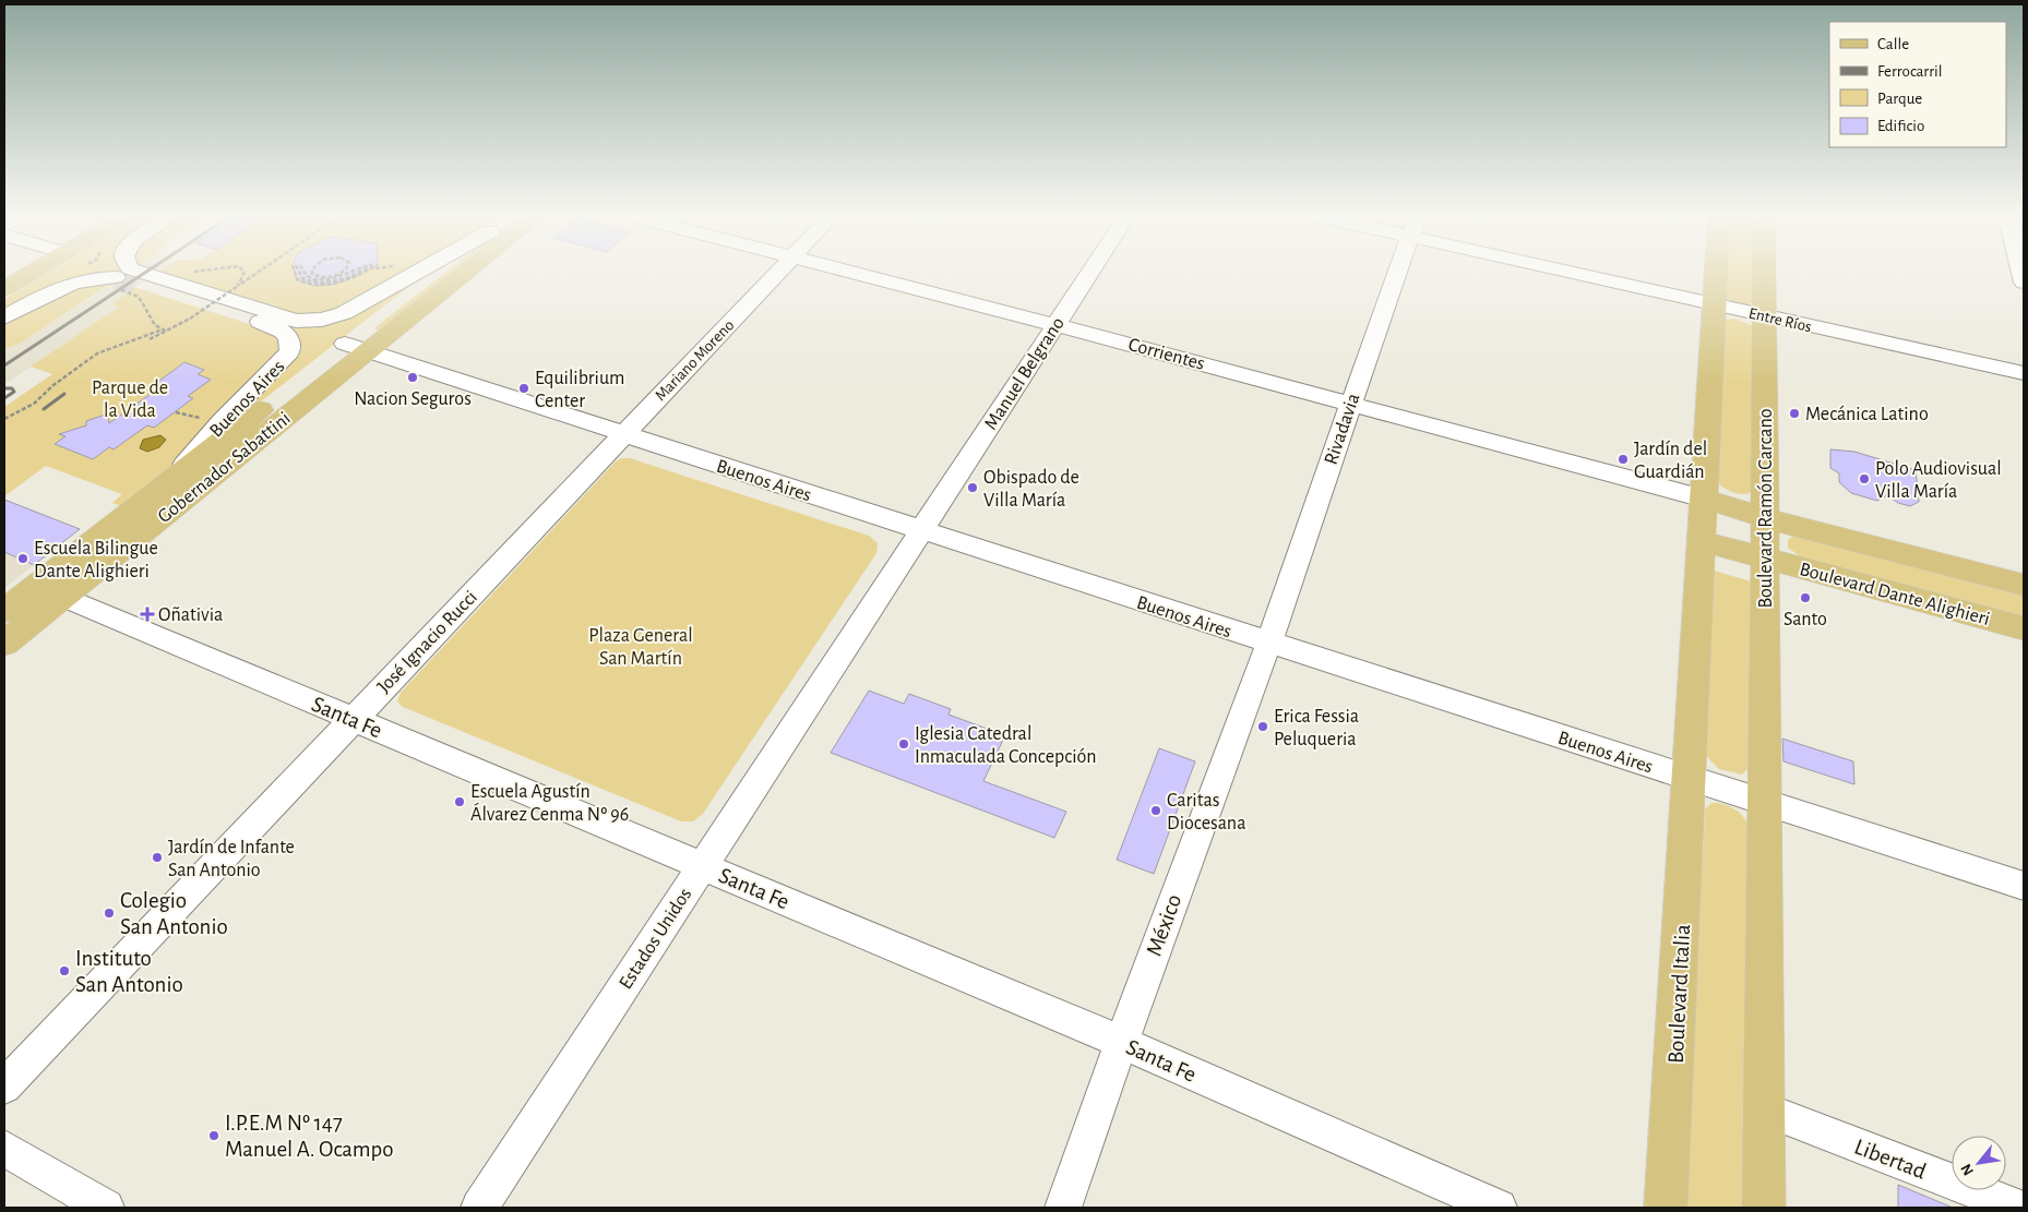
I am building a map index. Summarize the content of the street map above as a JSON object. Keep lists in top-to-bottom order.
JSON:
{
  "streets": {
    "main road": [
      "Gobernador Sabattini",
      "Boulevard Ramón Carcano",
      "Boulevard Dante Alighieri",
      "Boulevard Italia"
    ],
    "street": [
      "Entre Ríos",
      "Corrientes",
      "Mariano Moreno",
      "Manuel Belgrano",
      "Buenos Aires",
      "Rivadavia",
      "José Ignacio Rucci",
      "Santa Fe",
      "México",
      "Estados Unidos",
      "Libertad"
    ]
  },
  "crossings": [
    ["Entre Ríos", "Boulevard Ramón Carcano"],
    ["Corrientes", "Manuel Belgrano"],
    ["Corrientes", "Rivadavia"],
    ["Corrientes", "Boulevard Dante Alighieri"],
    ["Mariano Moreno", "Buenos Aires"],
    ["Mariano Moreno", "José Ignacio Rucci"],
    ["Manuel Belgrano", "Buenos Aires"],
    ["Manuel Belgrano", "Estados Unidos"],
    ["Buenos Aires", "Rivadavia"],
    ["Buenos Aires", "Gobernador Sabattini"],
    ["Buenos Aires", "Boulevard Ramón Carcano"],
    ["Buenos Aires", "José Ignacio Rucci"],
    ["Buenos Aires", "México"],
    ["Buenos Aires", "Estados Unidos"],
    ["Buenos Aires", "Boulevard Italia"],
    ["Rivadavia", "México"],
    ["Gobernador Sabattini", "Santa Fe"],
    ["Boulevard Ramón Carcano", "Boulevard Dante Alighieri"],
    ["José Ignacio Rucci", "Santa Fe"],
    ["Santa Fe", "México"],
    ["Santa Fe", "Estados Unidos"]
  ],
  "parks": ["Parque de la Vida", "Plaza General San Martín"],
  "places": {
    "other": [
      "Nacion Seguros",
      "Equilibrium Center",
      "Mecánica Latino",
      "Jardín del Guardián",
      "Polo Audiovisual Villa María",
      "Obispado de Villa María",
      "Escuela Bilingue Dante Alighieri",
      "Santo",
      "Erica Fessia Peluqueria",
      "Iglesia Catedral Inmaculada Concepción",
      "Escuela Agustín Álvarez Cenma Nº 96",
      "Caritas Diocesana",
      "Jardín de Infante San Antonio",
      "Colegio San Antonio",
      "Instituto San Antonio",
      "I.P.E.M Nº 147 Manuel A. Ocampo"
    ],
    "health": ["Oñativia"]
  },
  "legend": [
    "Calle",
    "Ferrocarril",
    "Parque",
    "Edificio"
  ],
  "north": "bottom left"
}
